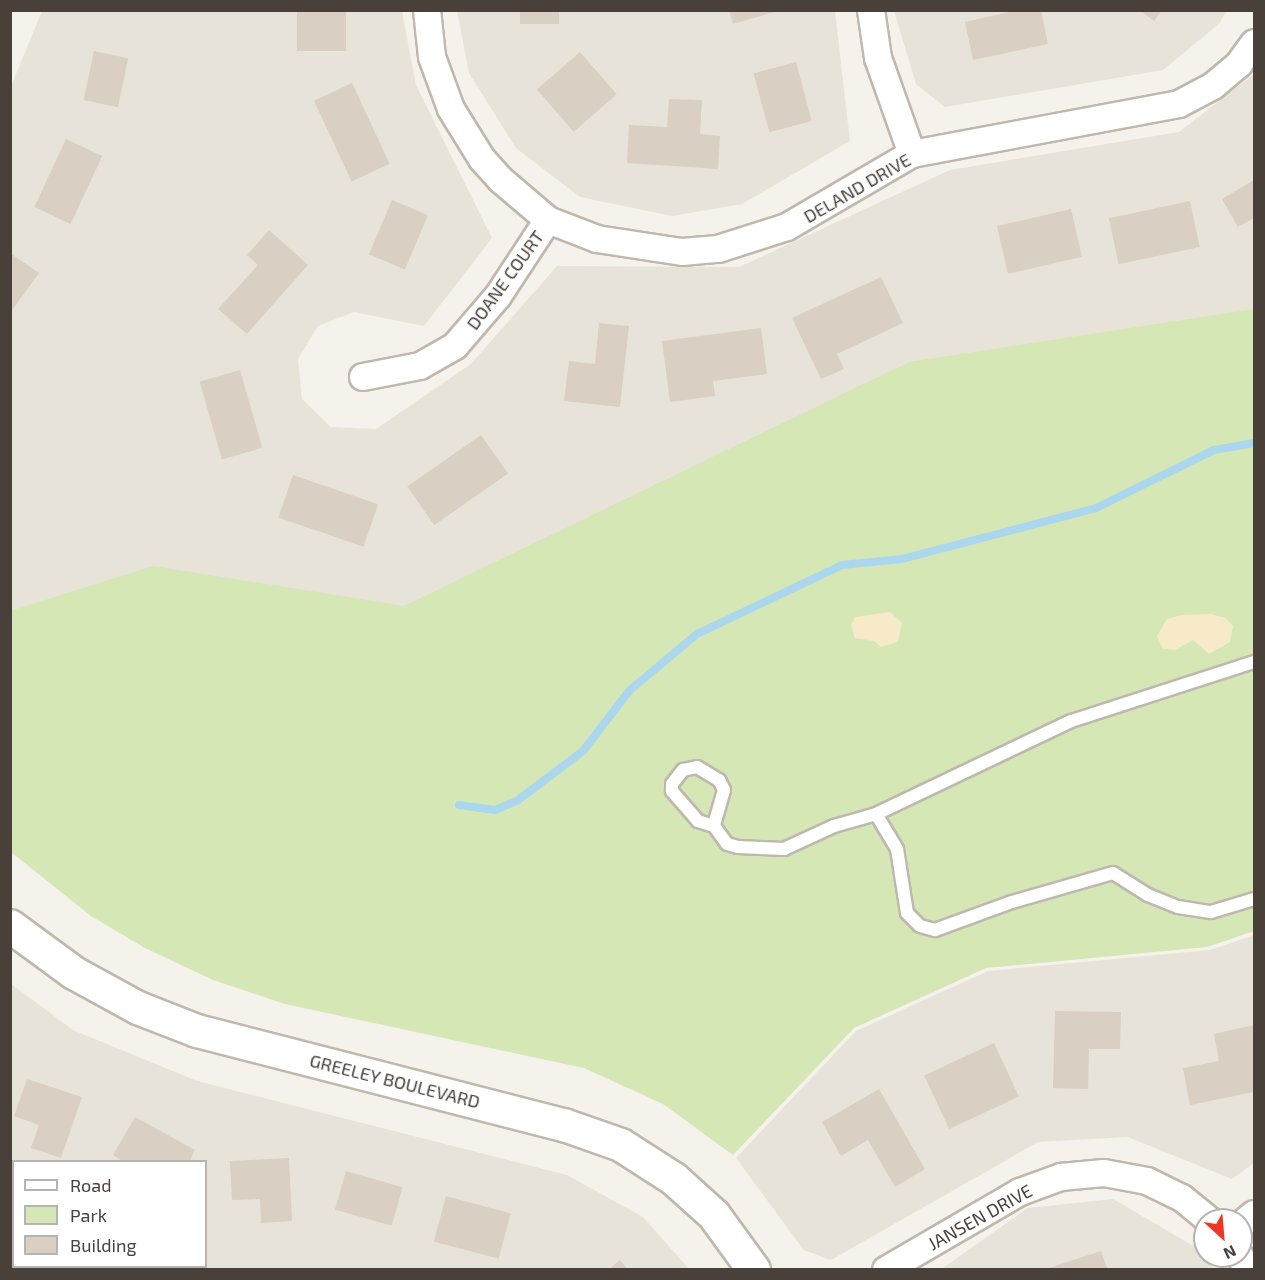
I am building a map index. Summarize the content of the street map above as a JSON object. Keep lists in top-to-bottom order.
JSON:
{
  "streets": {
    "street": [
      "DELAND DRIVE",
      "DOANE COURT",
      "GREELEY BOULEVARD",
      "JANSEN DRIVE"
    ]
  },
  "crossings": [
    ["DELAND DRIVE", "DOANE COURT"]
  ],
  "legend": ["Road", "Park", "Building"],
  "north": "bottom right"
}
